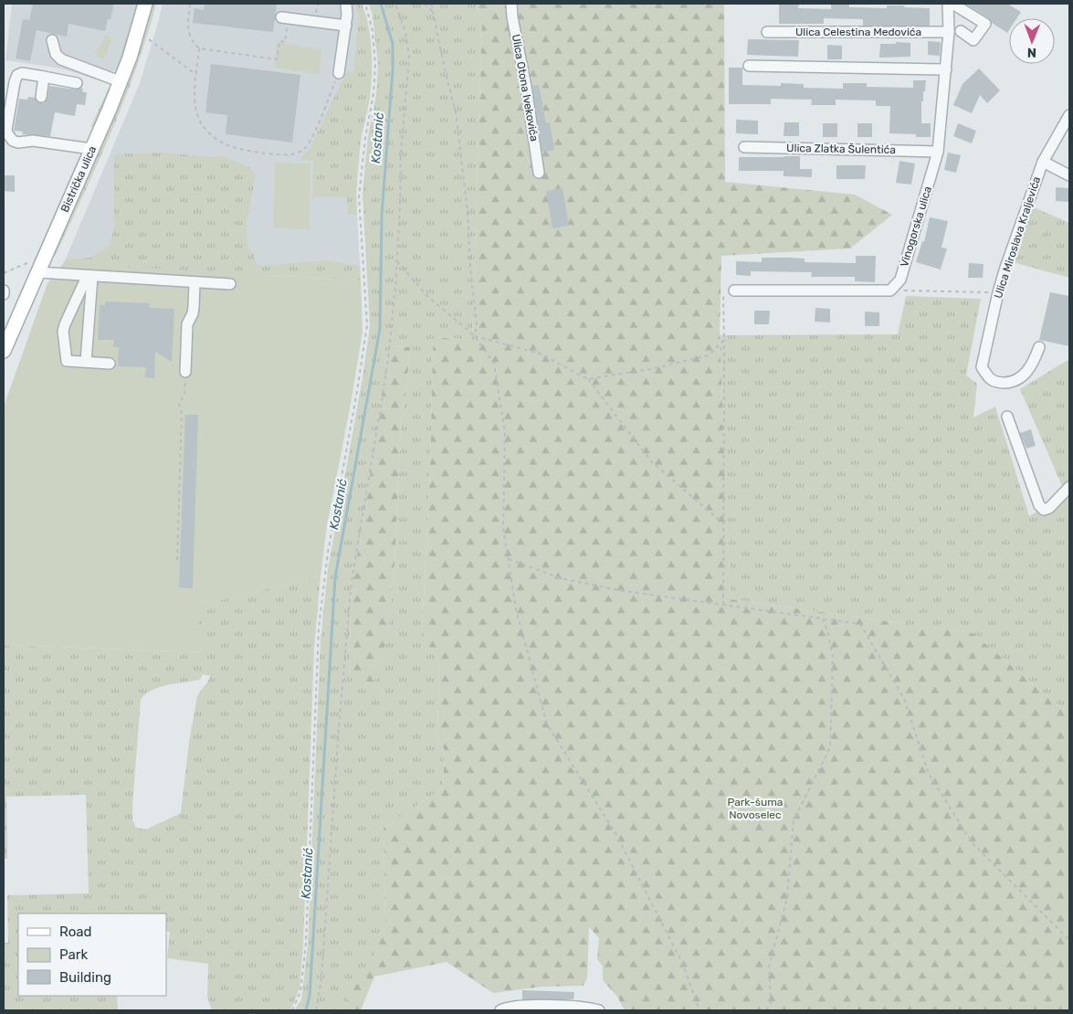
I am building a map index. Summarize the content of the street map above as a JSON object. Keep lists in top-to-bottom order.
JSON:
{
  "streets": {
    "main road": ["Bistrička ulica"],
    "street": [
      "Ulica Celestina Medovića",
      "Ulica Otona Ivekovića",
      "Ulica Zlatka Šulentića",
      "Vinogorska ulica",
      "Ulica Miroslava Kraljevića"
    ]
  },
  "crossings": [
    ["Ulica Celestina Medovića", "Vinogorska ulica"],
    ["Ulica Zlatka Šulentića", "Vinogorska ulica"]
  ],
  "water": ["Kostanić"],
  "parks": ["Park-šuma Novoselec"],
  "legend": ["Road", "Park", "Building"],
  "north": "bottom"
}
